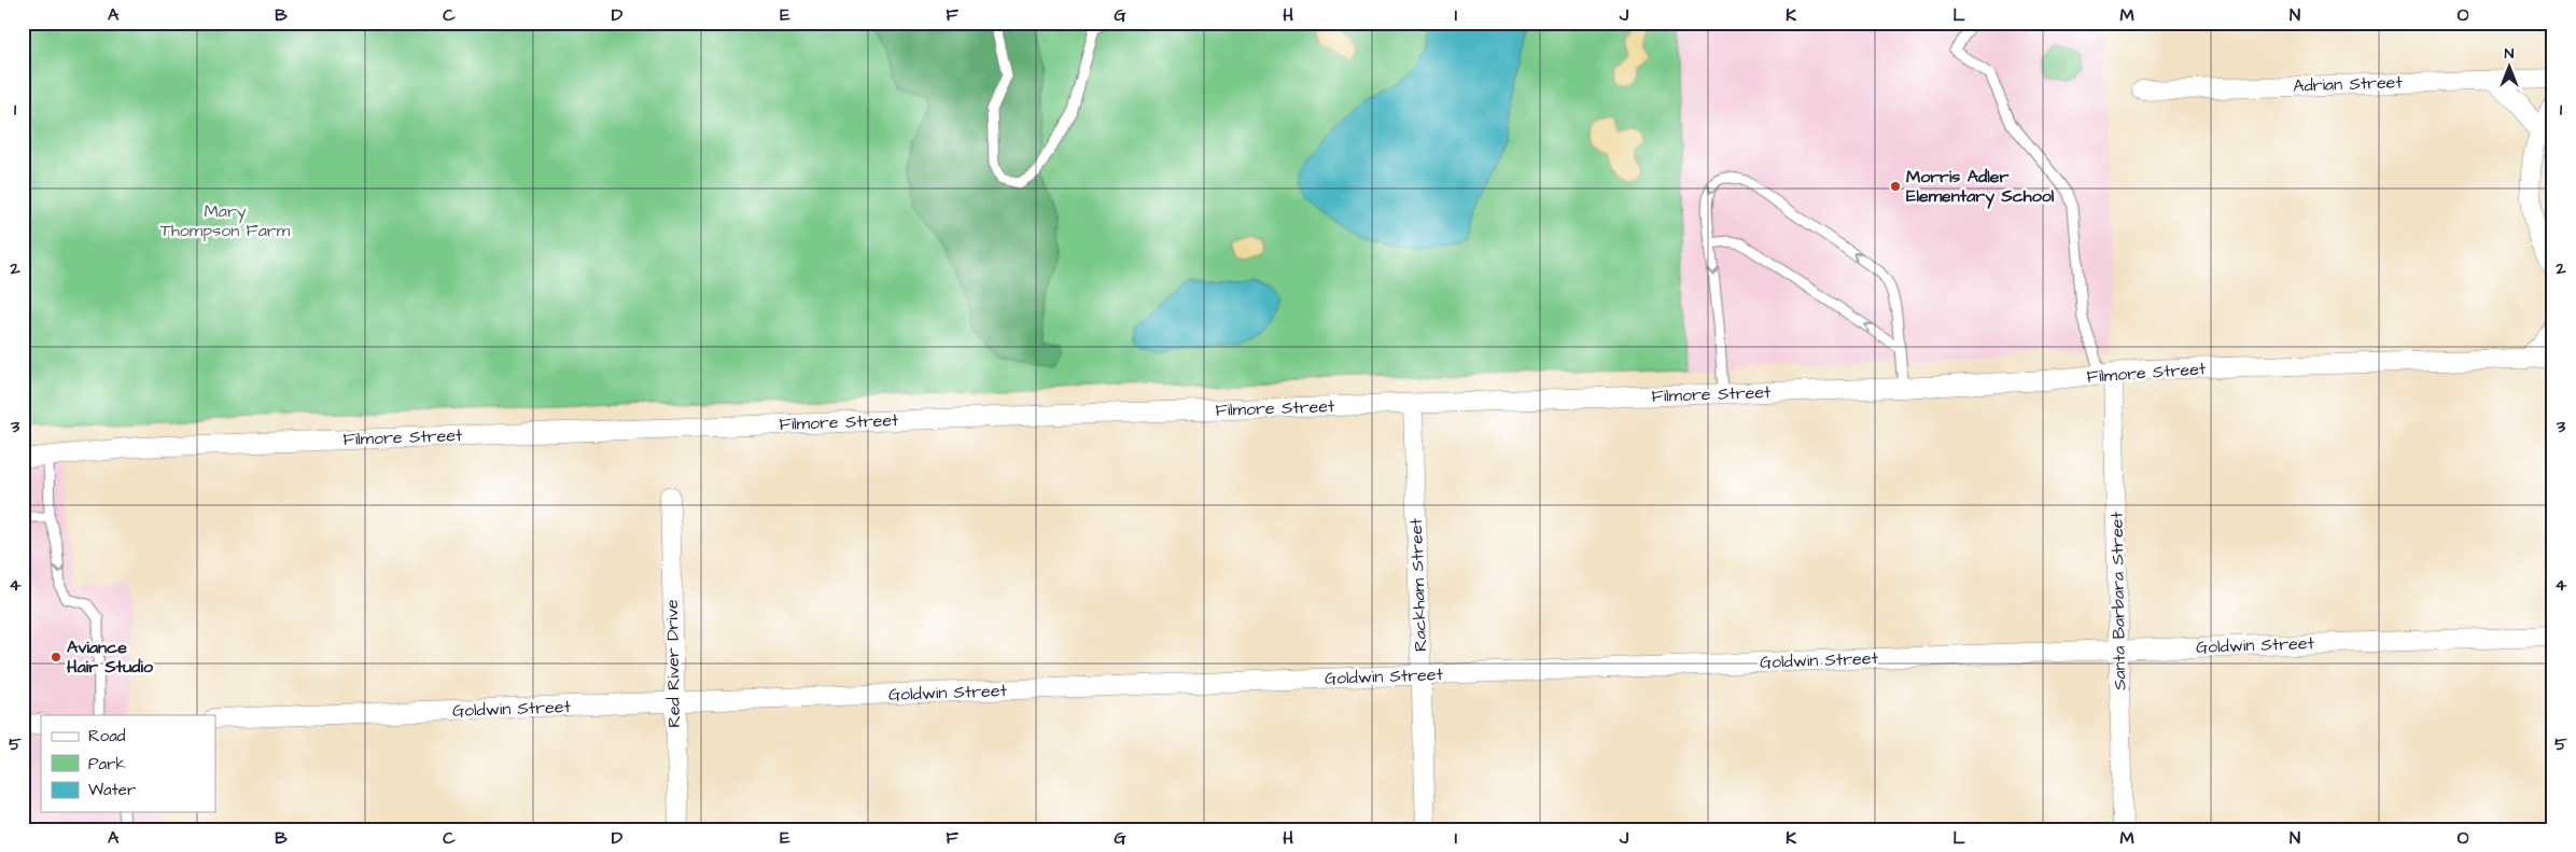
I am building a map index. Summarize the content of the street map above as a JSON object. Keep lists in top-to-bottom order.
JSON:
{
  "streets": {
    "street": [
      "Adrian Street",
      "Filmore Street",
      "Rackham Street",
      "Santa Barbara Street",
      "Goldwin Street",
      "Red River Drive"
    ]
  },
  "crossings": [
    ["Filmore Street", "Rackham Street"],
    ["Filmore Street", "Santa Barbara Street"],
    ["Rackham Street", "Goldwin Street"],
    ["Santa Barbara Street", "Goldwin Street"],
    ["Goldwin Street", "Red River Drive"]
  ],
  "parks": ["Mary Thompson Farm"],
  "places": ["Morris Adler Elementary School", "Aviance Hair Studio"],
  "legend": ["Road", "Park", "Water"],
  "north": "top",
  "grid": {
    "columns": [
      "A",
      "B",
      "C",
      "D",
      "E",
      "F",
      "G",
      "H",
      "I",
      "J",
      "K",
      "L",
      "M",
      "N",
      "O"
    ],
    "rows": [
      "1",
      "2",
      "3",
      "4",
      "5"
    ]
  }
}
